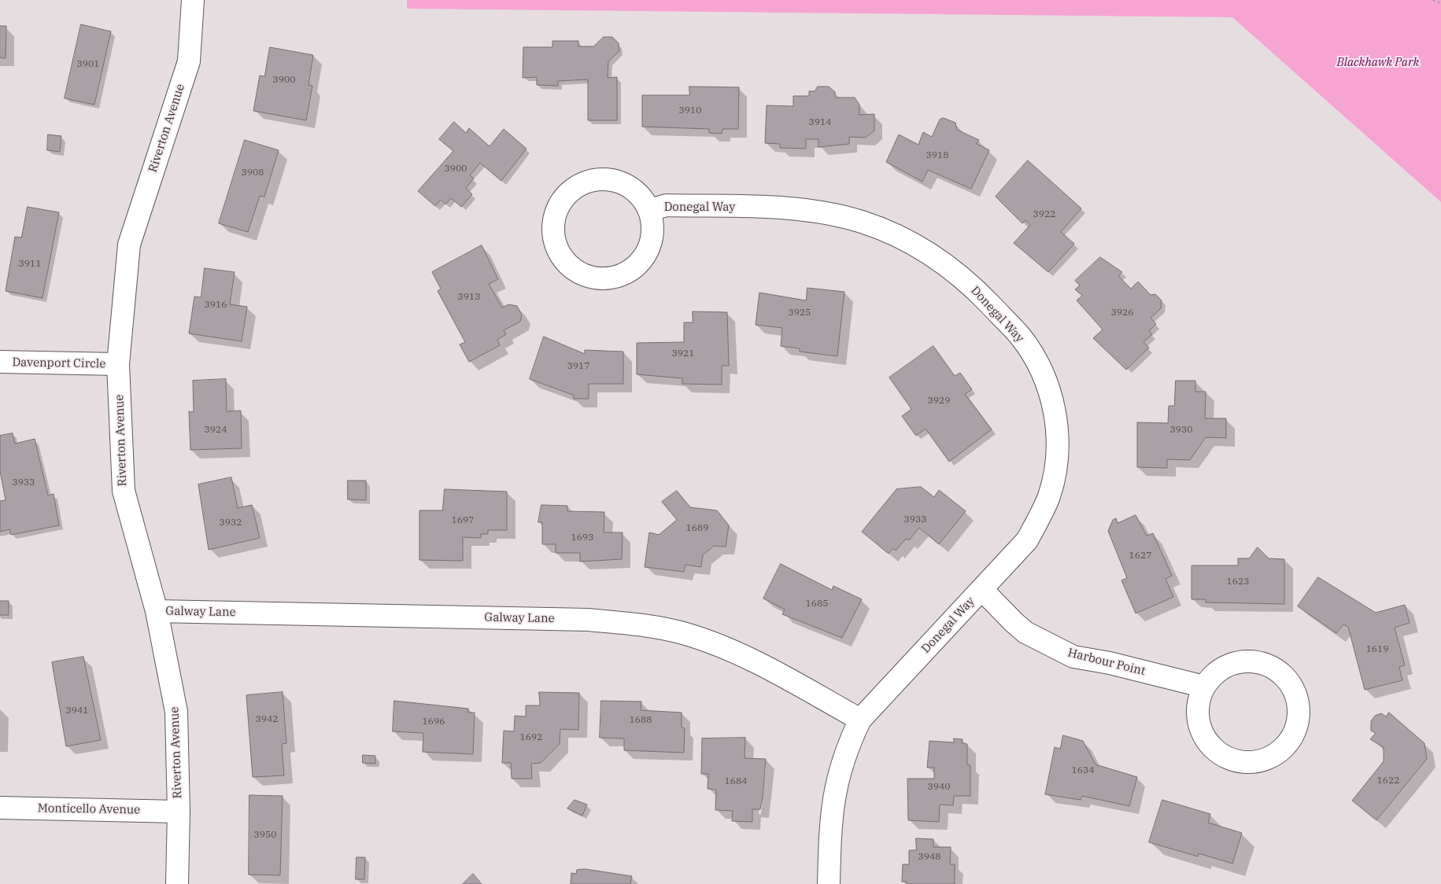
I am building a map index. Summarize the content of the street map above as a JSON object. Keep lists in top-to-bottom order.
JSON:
{
  "streets": {
    "street": [
      "Riverton Avenue",
      "Donegal Way",
      "Davenport Circle",
      "Galway Lane",
      "Harbour Point",
      "Monticello Avenue"
    ]
  },
  "crossings": [
    ["Riverton Avenue", "Davenport Circle"],
    ["Riverton Avenue", "Galway Lane"],
    ["Riverton Avenue", "Monticello Avenue"],
    ["Donegal Way", "Galway Lane"],
    ["Donegal Way", "Harbour Point"]
  ],
  "parks": ["Blackhawk Park"],
  "house_numbers": [
    "3901",
    "3900",
    "3910",
    "3914",
    "3918",
    "3900",
    "3908",
    "3922",
    "3911",
    "3913",
    "3916",
    "3925",
    "3926",
    "3921",
    "3917",
    "3929",
    "3924",
    "3930",
    "3933",
    "3933",
    "1697",
    "3932",
    "1689",
    "1693",
    "1627",
    "1623",
    "1685",
    "1619",
    "3941",
    "3942",
    "1688",
    "1696",
    "1692",
    "1634",
    "1622",
    "1684",
    "3940",
    "3950",
    "3948"
  ]
}
